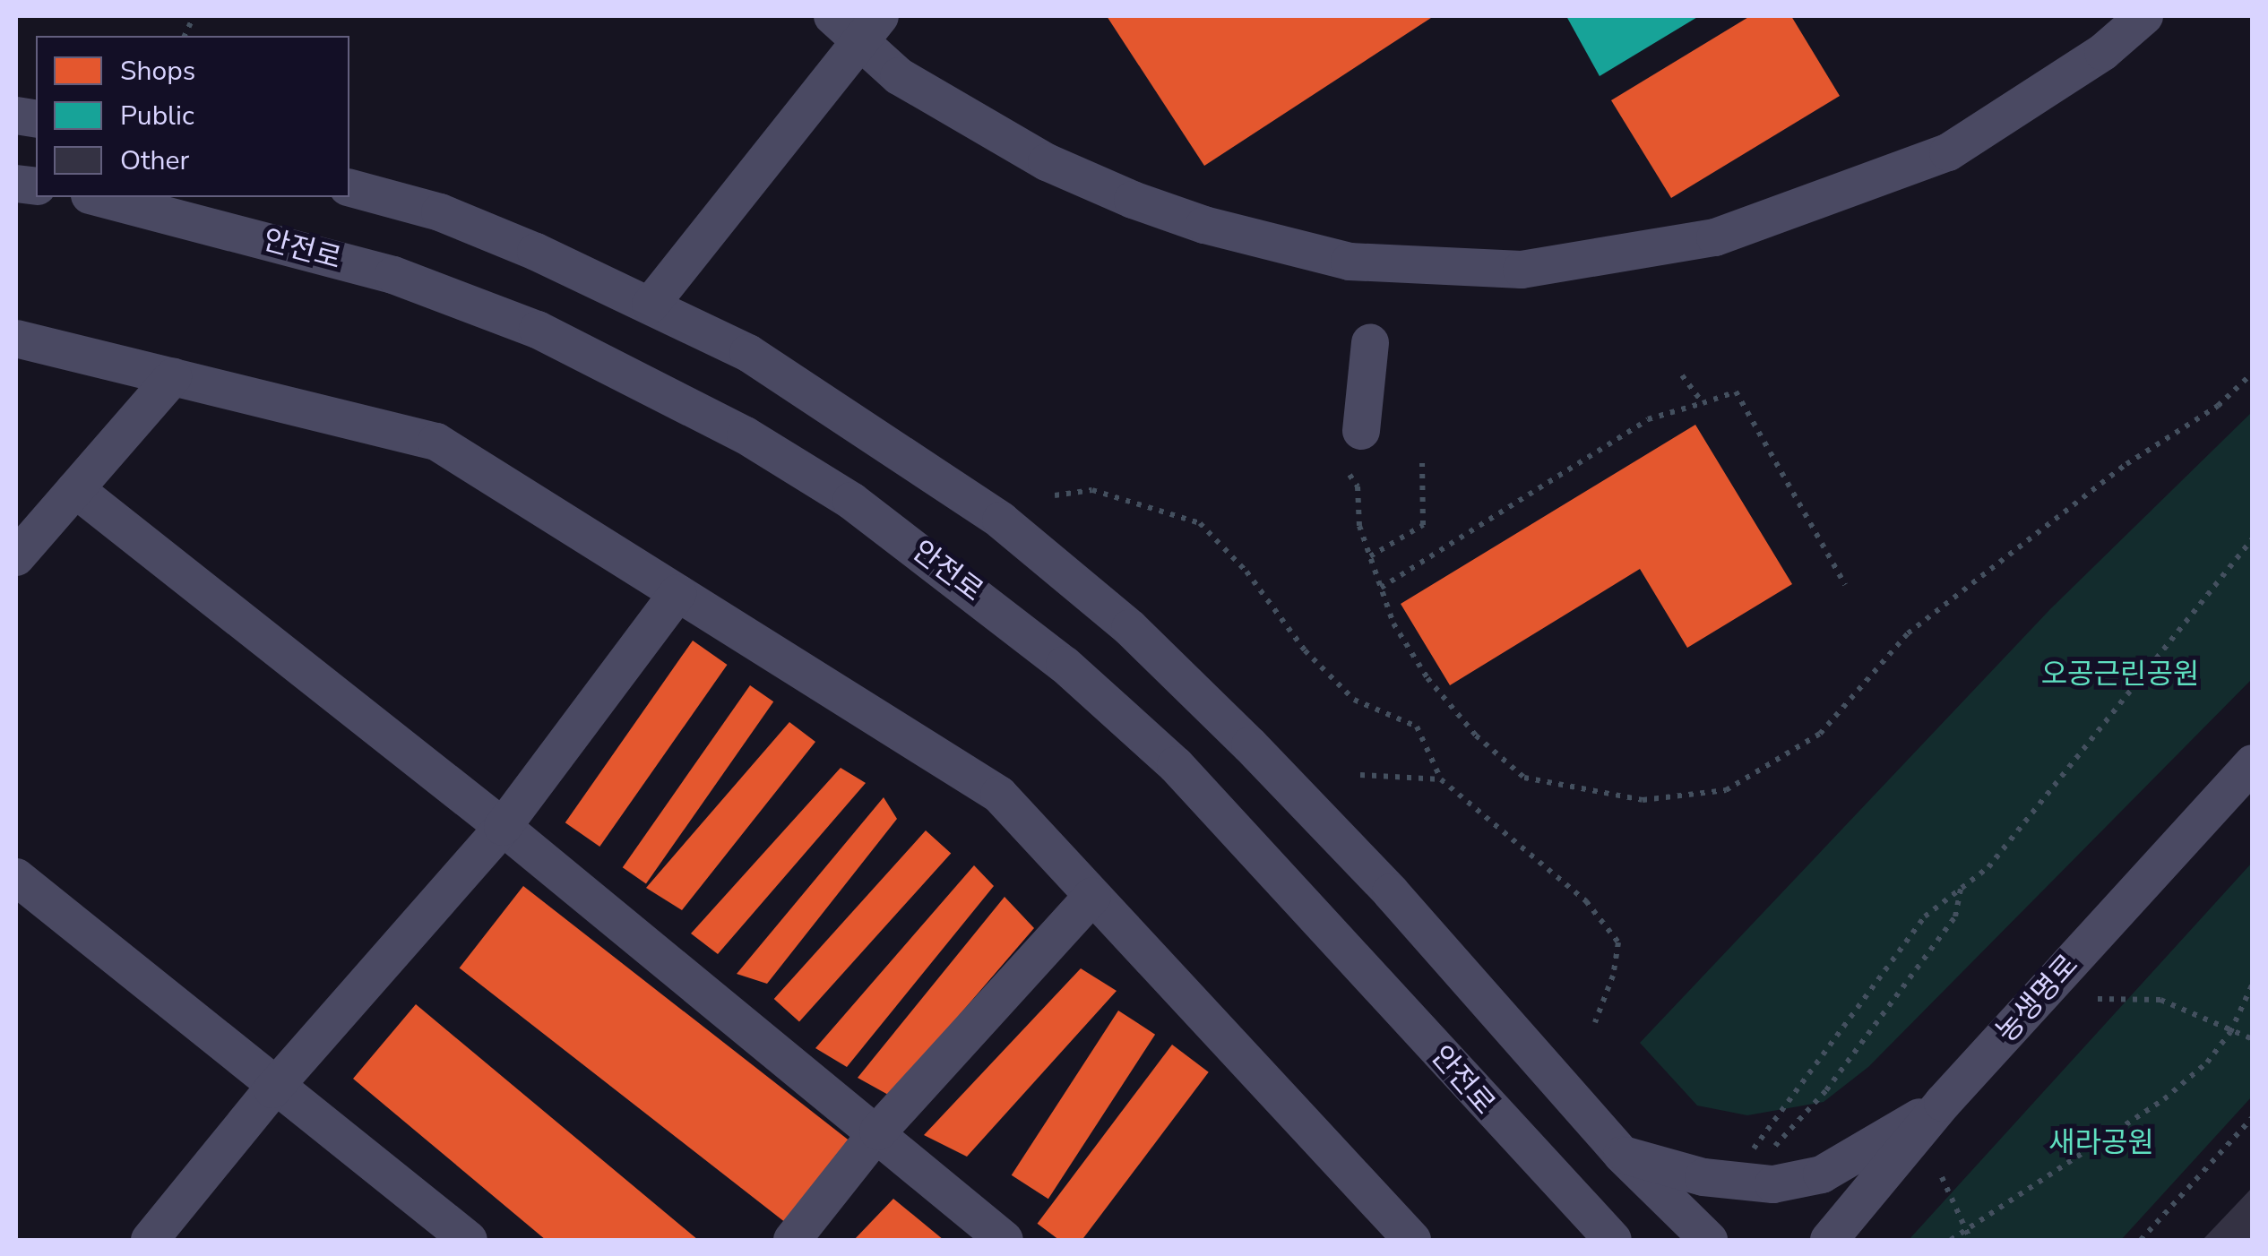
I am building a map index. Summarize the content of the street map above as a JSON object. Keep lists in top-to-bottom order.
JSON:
{
  "streets": {
    "street": ["안전로", "농생명로"]
  },
  "parks": ["오공근린공원", "새라공원"],
  "legend": ["Shops", "Public", "Other"]
}
